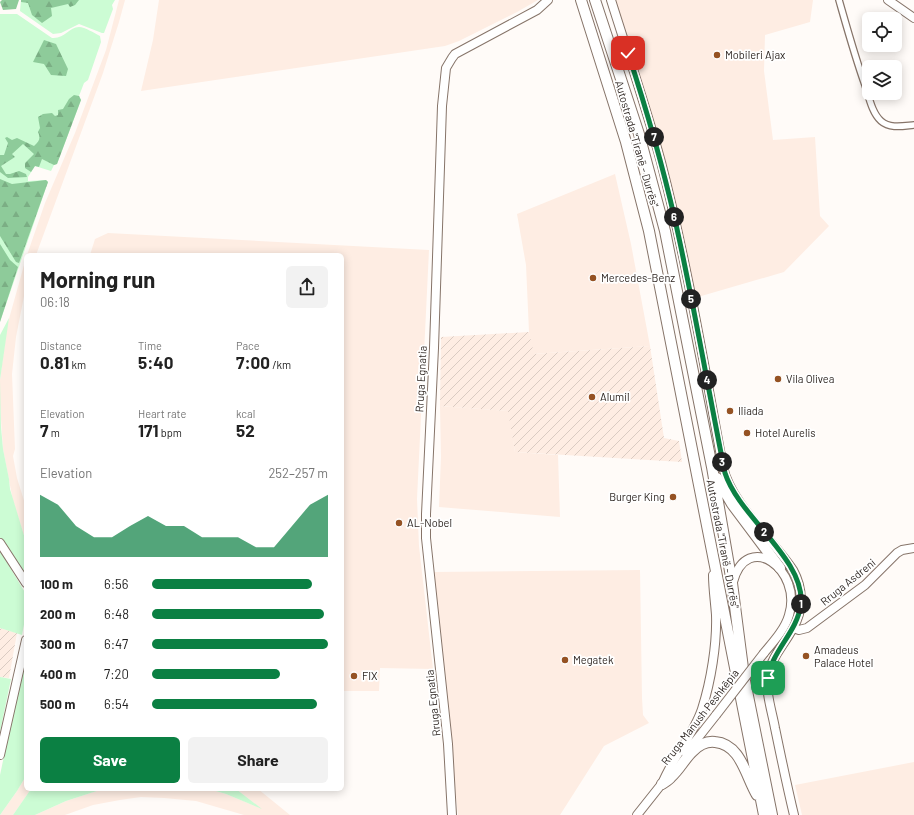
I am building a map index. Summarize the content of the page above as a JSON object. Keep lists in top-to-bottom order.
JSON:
{
  "streets": {
    "highway": ["Autostrada \"Tiranë - Durrës\""],
    "main road": ["Rruga Egnatia", "Rruga Asdreni", "Rruga Manush Peshkëpia"]
  },
  "places": [
    "Mobileri Ajax",
    "Mercedes-Benz",
    "Vila Olivea",
    "Alumil",
    "Iliada",
    "Hotel Aurelis",
    "Burger King",
    "AL-Nobel",
    "Amadeus Palace Hotel",
    "Megatek",
    "FIX"
  ],
  "page": {
    "pins": [
      "7",
      "6",
      "5",
      "4",
      "3",
      "2",
      "1"
    ],
    "heading": ["Morning run", "06:18"],
    "stats": [
      ["Distance", "0.81 km"],
      ["Time", "5:40"],
      ["Pace", "7:00 /km"],
      ["Elevation", "7 m"],
      ["Heart rate", "171 bpm"],
      ["kcal", "52"]
    ],
    "chart": ["Elevation", "252–257 m"],
    "list": [
      {
        "name": "100 m",
        "note": "6:56"
      },
      {
        "name": "200 m",
        "note": "6:48"
      },
      {
        "name": "300 m",
        "note": "6:47"
      },
      {
        "name": "400 m",
        "note": "7:20"
      },
      {
        "name": "500 m",
        "note": "6:54"
      }
    ],
    "buttons": ["Save", "Share"]
  }
}
